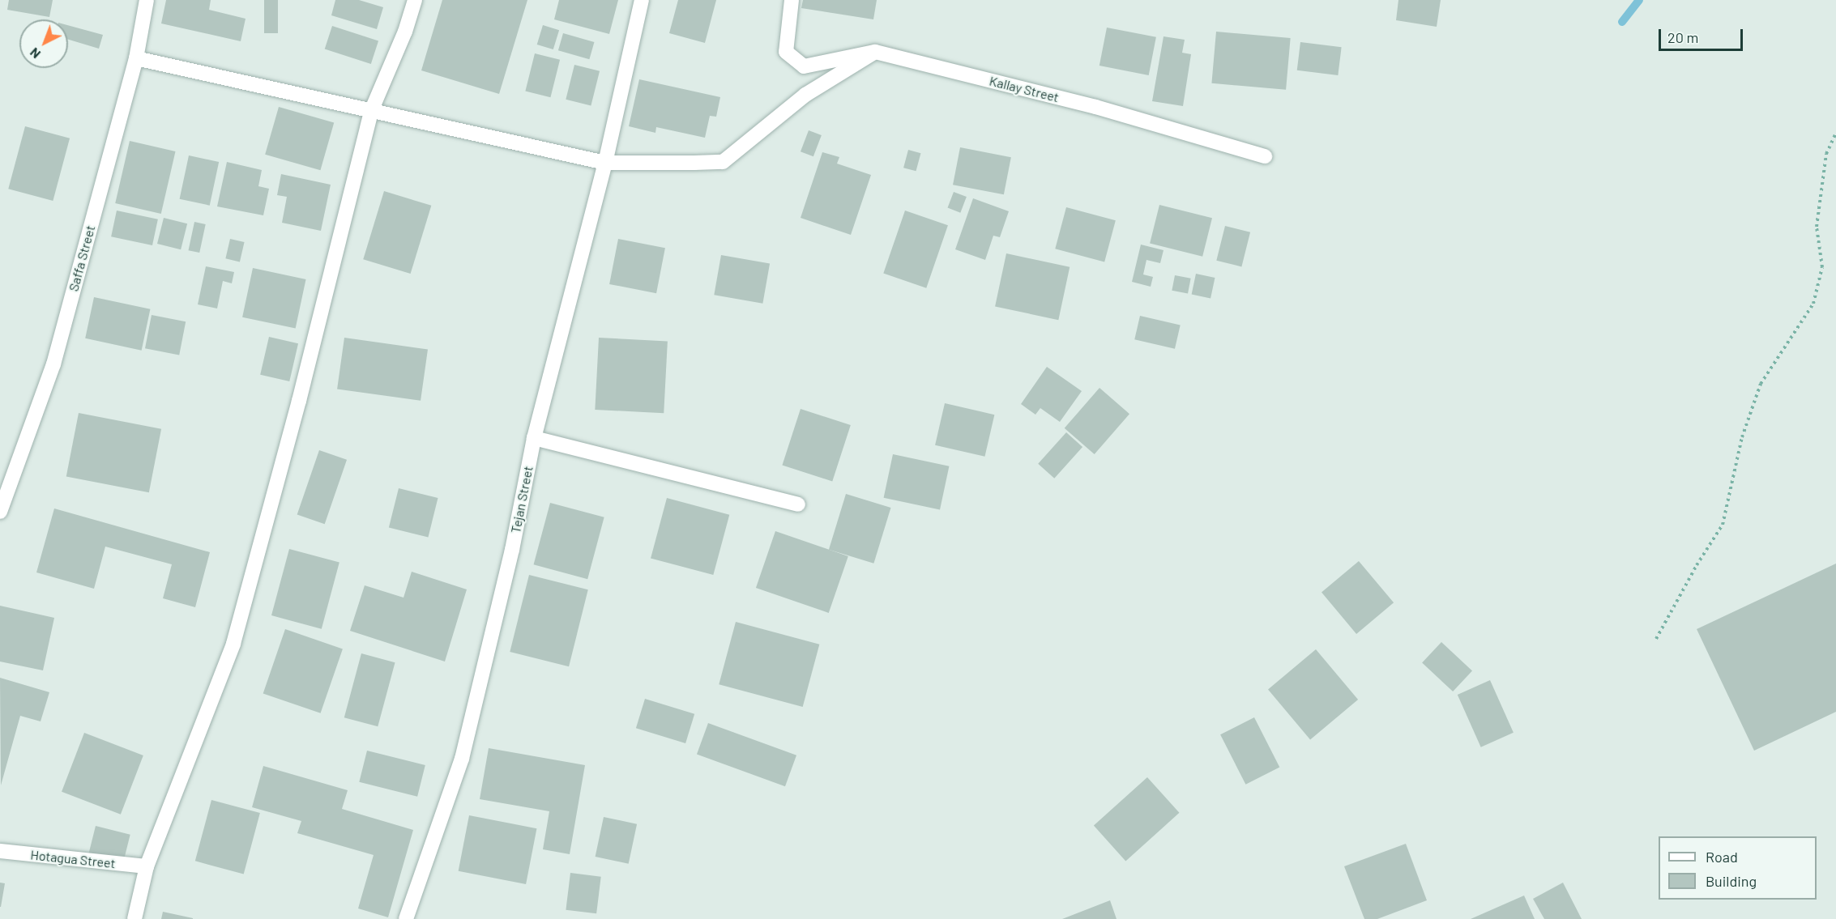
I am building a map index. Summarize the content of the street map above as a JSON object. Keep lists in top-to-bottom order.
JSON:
{
  "streets": {
    "street": [
      "Kallay Street",
      "Saffa Street",
      "Tejan Street",
      "Hotagua Street"
    ]
  },
  "legend": ["Road", "Building"],
  "scale_bar": "20 m",
  "north": "bottom left"
}
